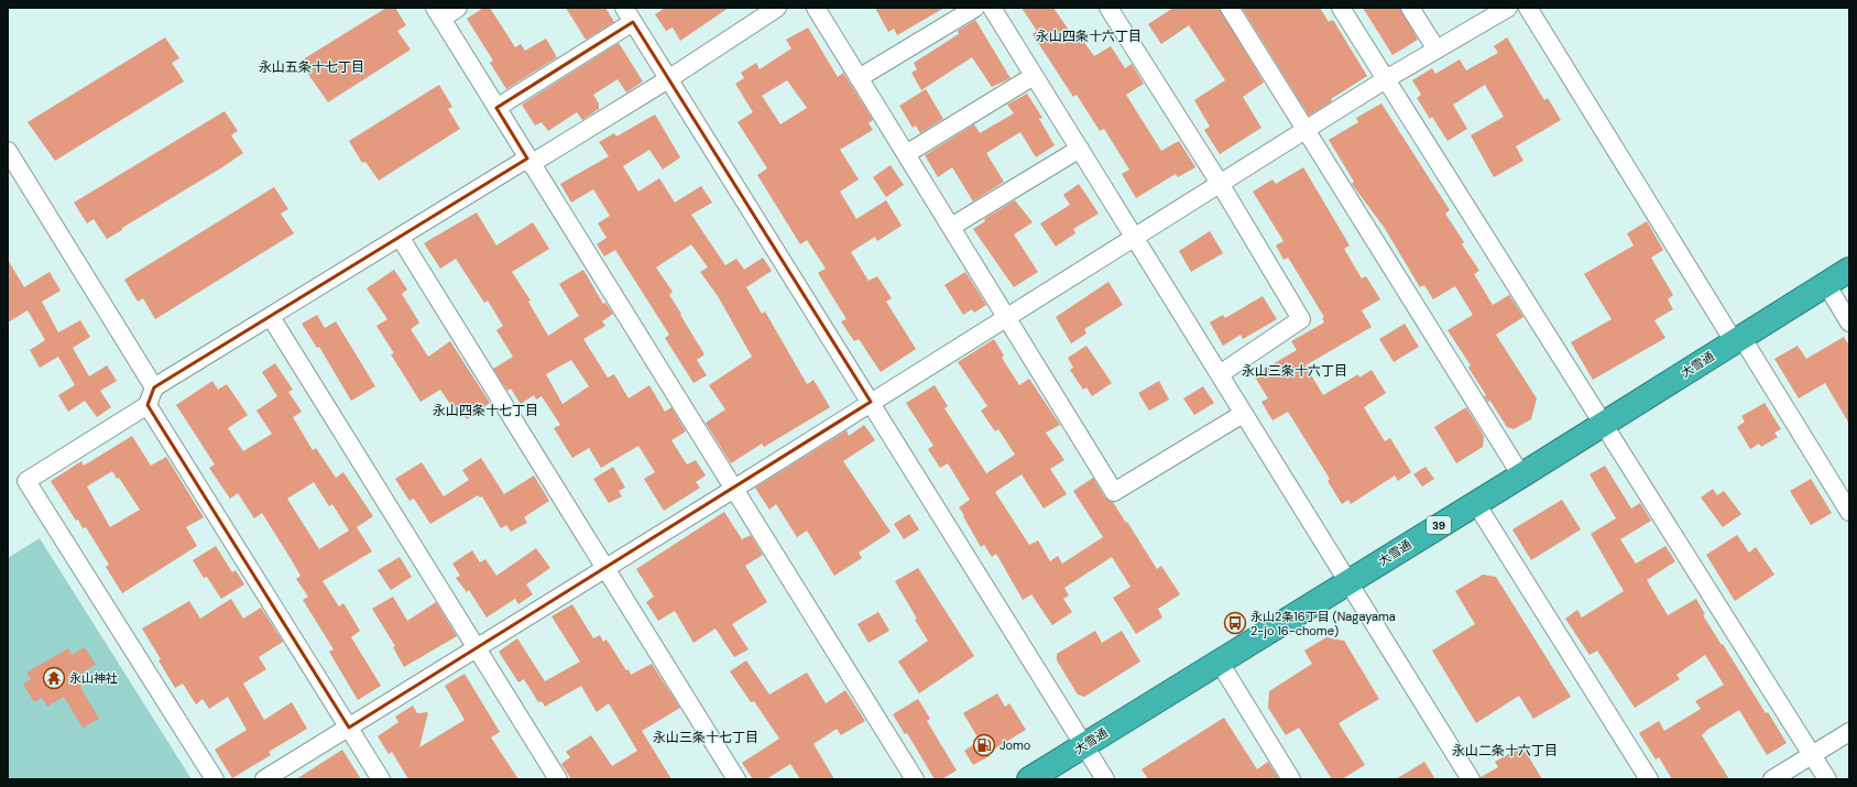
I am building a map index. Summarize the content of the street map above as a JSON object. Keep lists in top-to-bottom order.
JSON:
{
  "streets": {
    "highway": ["大雪通", "39"]
  },
  "districts": [
    "永山四条十六丁目",
    "永山五条十七丁目",
    "永山三条十六丁目",
    "永山四条十七丁目",
    "永山三条十七丁目",
    "永山二条十六丁目"
  ],
  "places": {
    "bus stop": ["永山2条16丁目 (Nagayama 2-jo 16-chome)"],
    "temple": ["永山神社"],
    "fuel station": ["Jomo"]
  }
}
